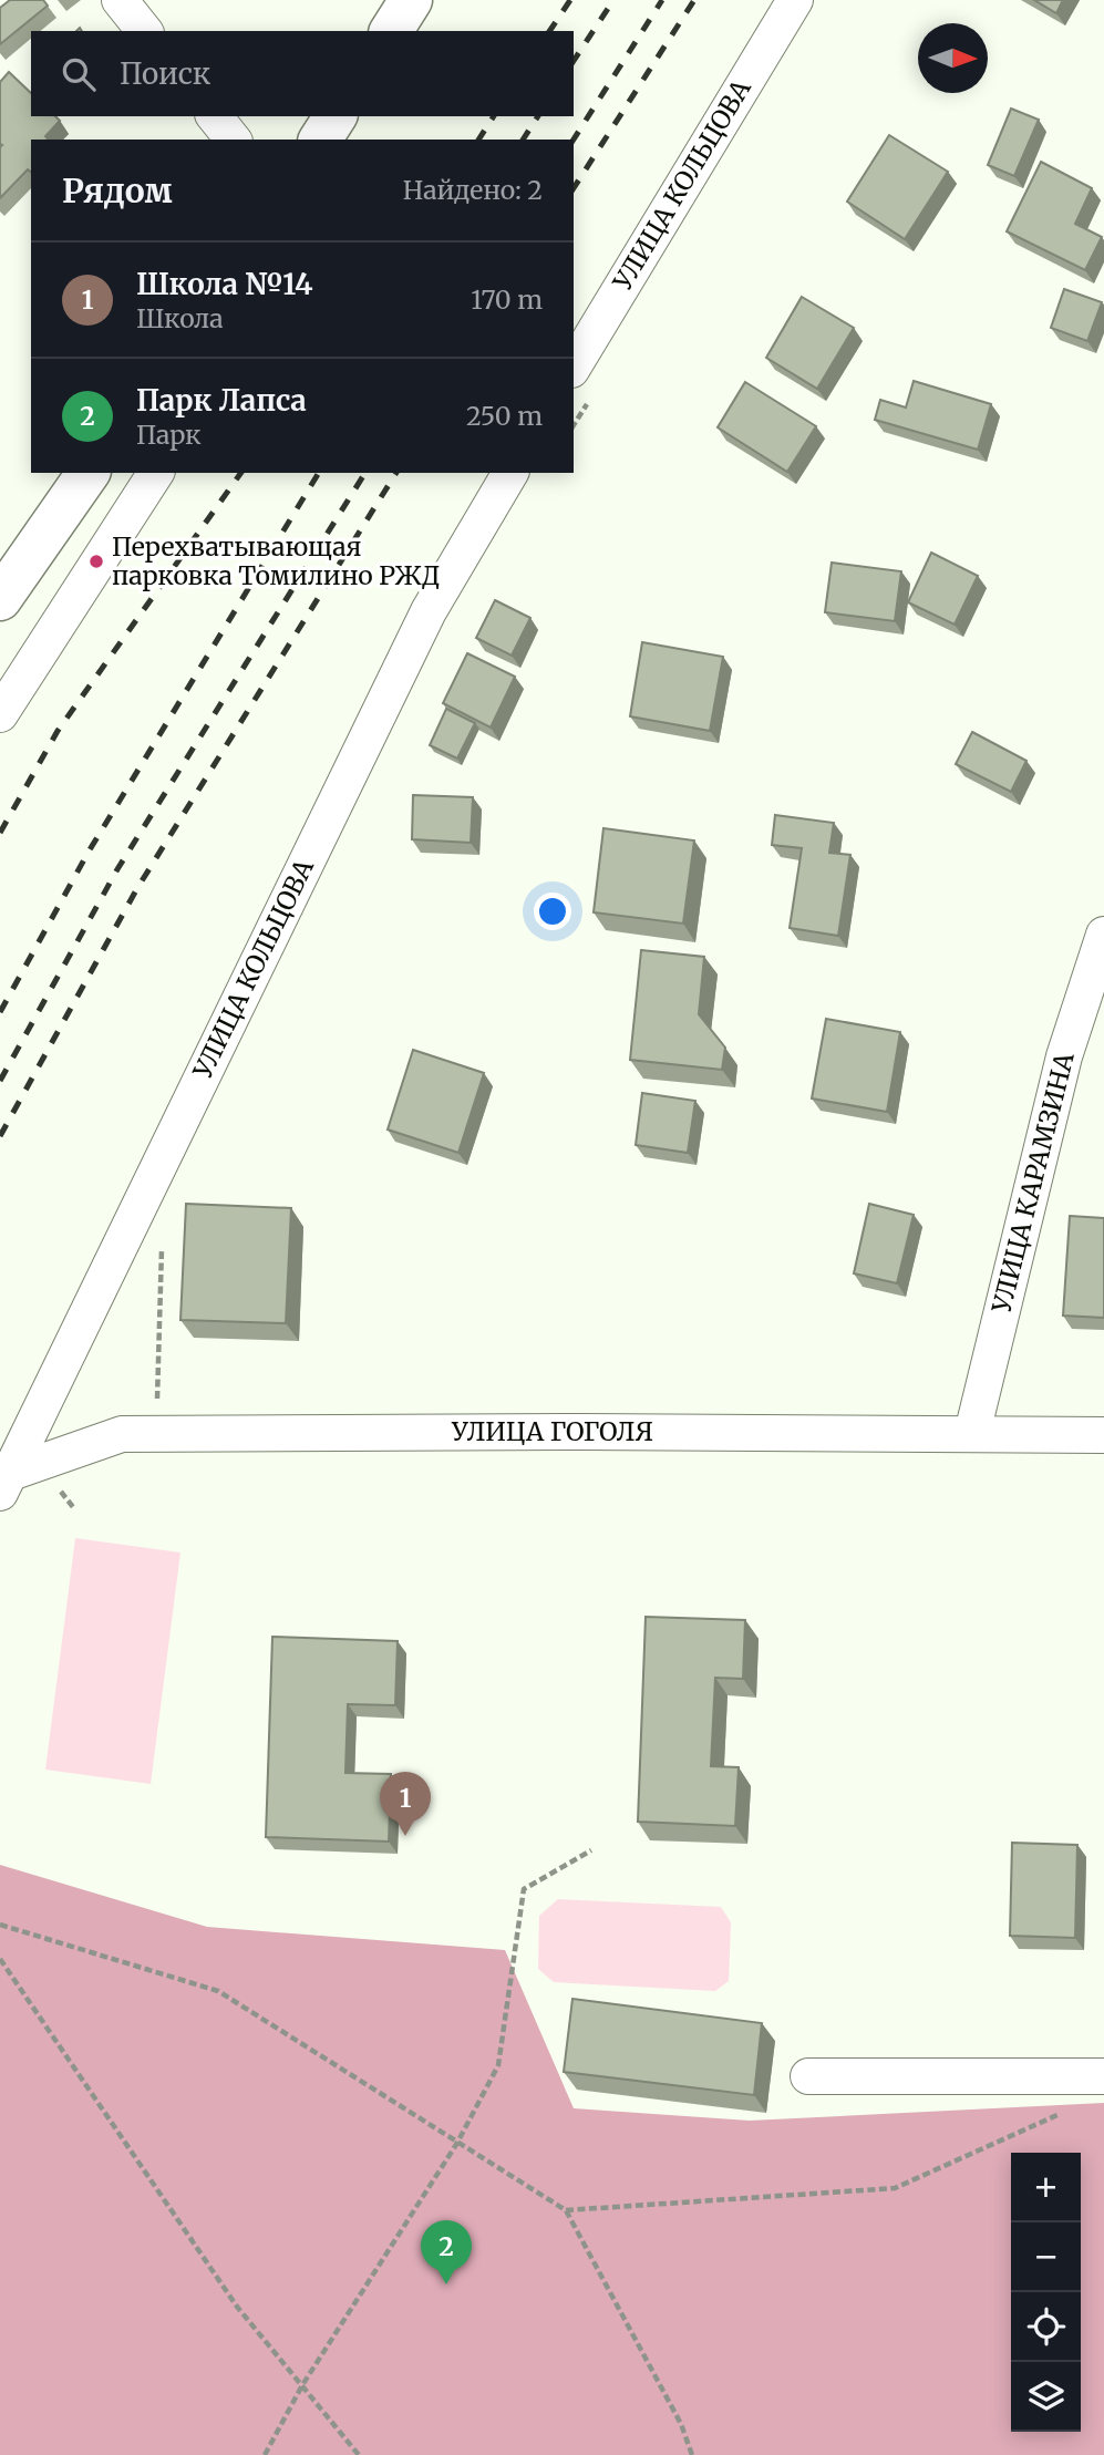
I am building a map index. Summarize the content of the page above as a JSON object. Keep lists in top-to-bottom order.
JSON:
{
  "streets": {
    "street": ["УЛИЦА КОЛЬЦОВА", "УЛИЦА КАРАМЗИНА", "УЛИЦА ГОГОЛЯ"]
  },
  "crossings": [
    ["УЛИЦА КОЛЬЦОВА", "УЛИЦА ГОГОЛЯ"],
    ["УЛИЦА КАРАМЗИНА", "УЛИЦА ГОГОЛЯ"]
  ],
  "places": ["Перехватывающая парковка Томилино РЖД"],
  "north": "right",
  "page": {
    "search": "Поиск",
    "heading": ["Рядом", "Найдено: 2"],
    "list": [
      {
        "mark": "1",
        "name": "Школа №14",
        "note": "Школа",
        "value": "170 m"
      },
      {
        "mark": "2",
        "name": "Парк Лапса",
        "note": "Парк",
        "value": "250 m"
      }
    ],
    "pins": ["1", "2"],
    "map_buttons": ["+", "−"]
  }
}
